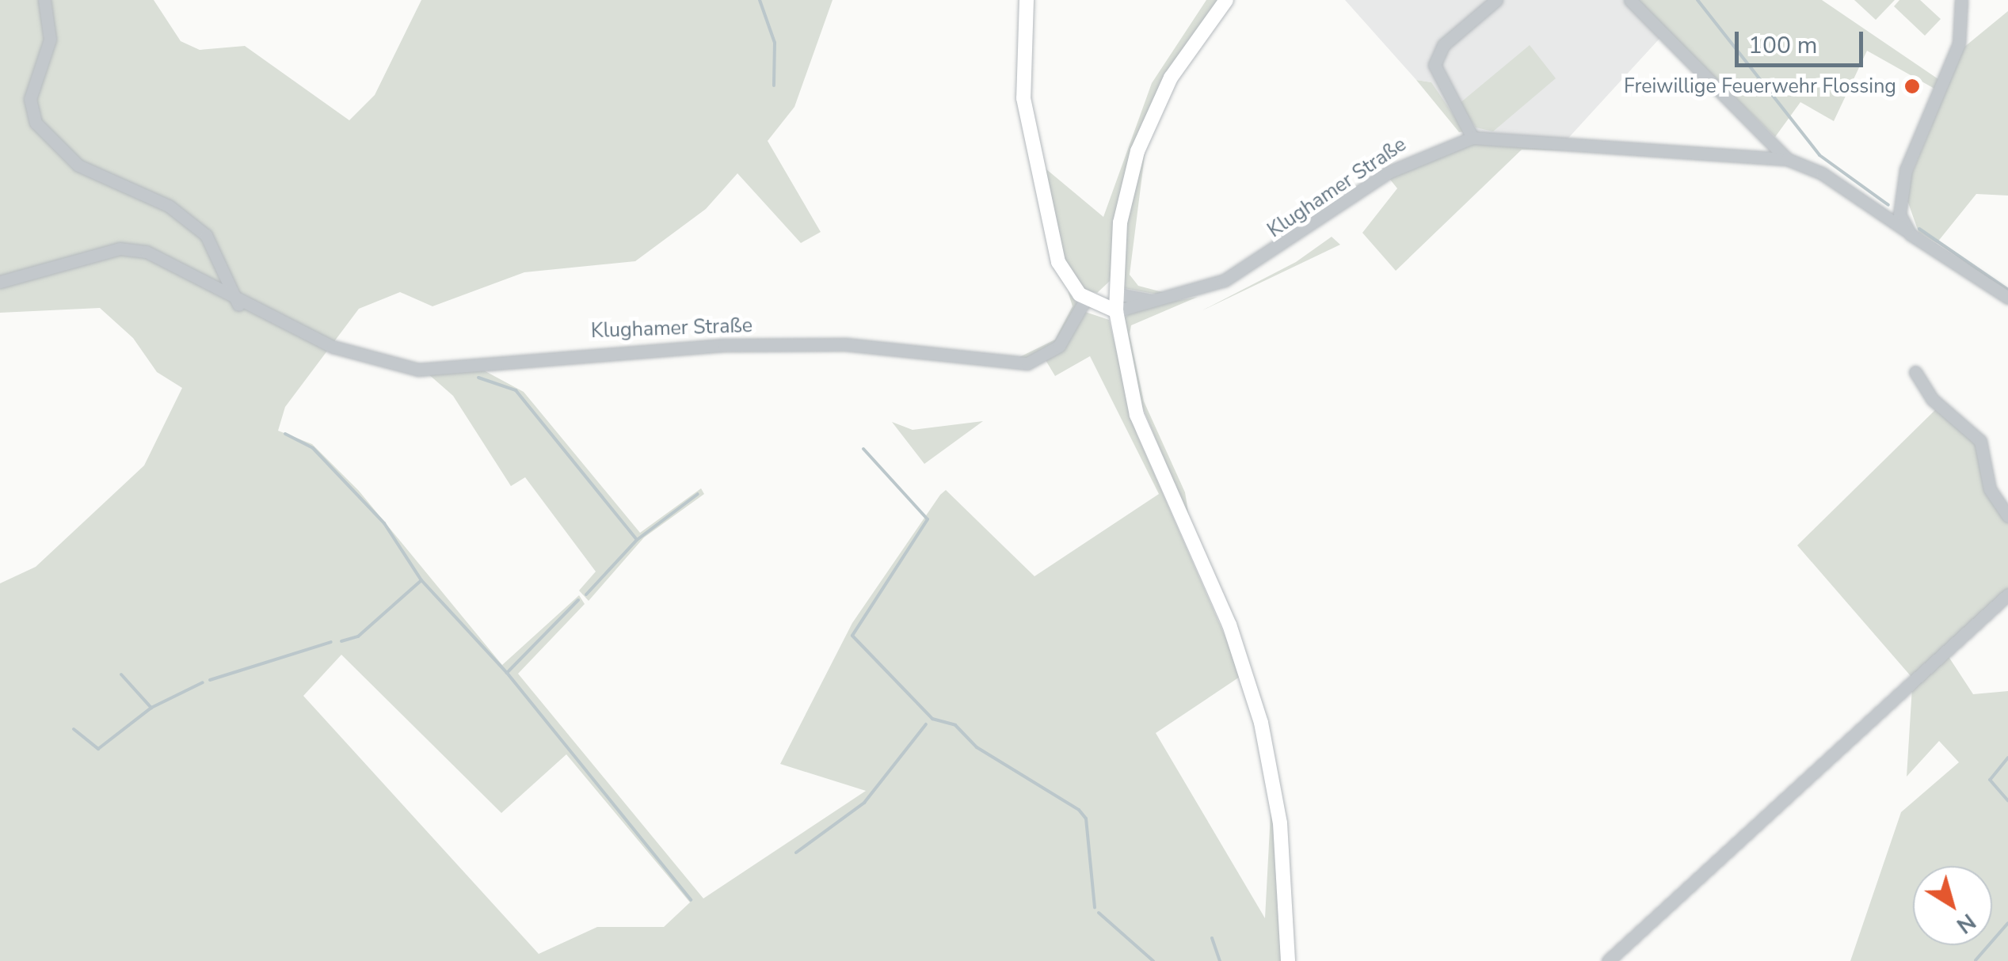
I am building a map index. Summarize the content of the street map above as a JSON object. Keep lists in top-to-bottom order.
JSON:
{
  "streets": {
    "street": ["Klughamer Straße"]
  },
  "places": ["Freiwillige Feuerwehr Flossing"],
  "scale_bar": "100 m",
  "north": "bottom right"
}
